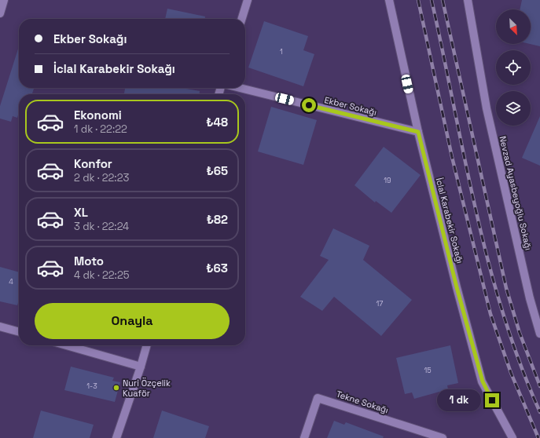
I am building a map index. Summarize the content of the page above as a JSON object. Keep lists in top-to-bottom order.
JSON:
{
  "streets": {
    "street": [
      "Ekber Sokağı",
      "Nevzad Ayasbeyoğlu Sokağı",
      "İclal Karabekir Sokağı",
      "Tekne Sokağı"
    ]
  },
  "crossings": [
    ["Ekber Sokağı", "İclal Karabekir Sokağı"]
  ],
  "places": ["Nuri Özçelik Kuaför"],
  "house_numbers": [
    "1",
    "19",
    "4",
    "17",
    "15",
    "1-3"
  ],
  "north": "bottom right",
  "page": {
    "banner": ["Ekber Sokağı", "İclal Karabekir Sokağı"],
    "list": [
      {
        "name": "Ekonomi",
        "note": "1 dk · 22:22",
        "value": "₺48"
      },
      {
        "name": "Konfor",
        "note": "2 dk · 22:23",
        "value": "₺65"
      },
      {
        "name": "XL",
        "note": "3 dk · 22:24",
        "value": "₺82"
      },
      {
        "name": "Moto",
        "note": "4 dk · 22:25",
        "value": "₺63"
      }
    ],
    "buttons": "Onayla",
    "bubble": "1 dk"
  }
}
